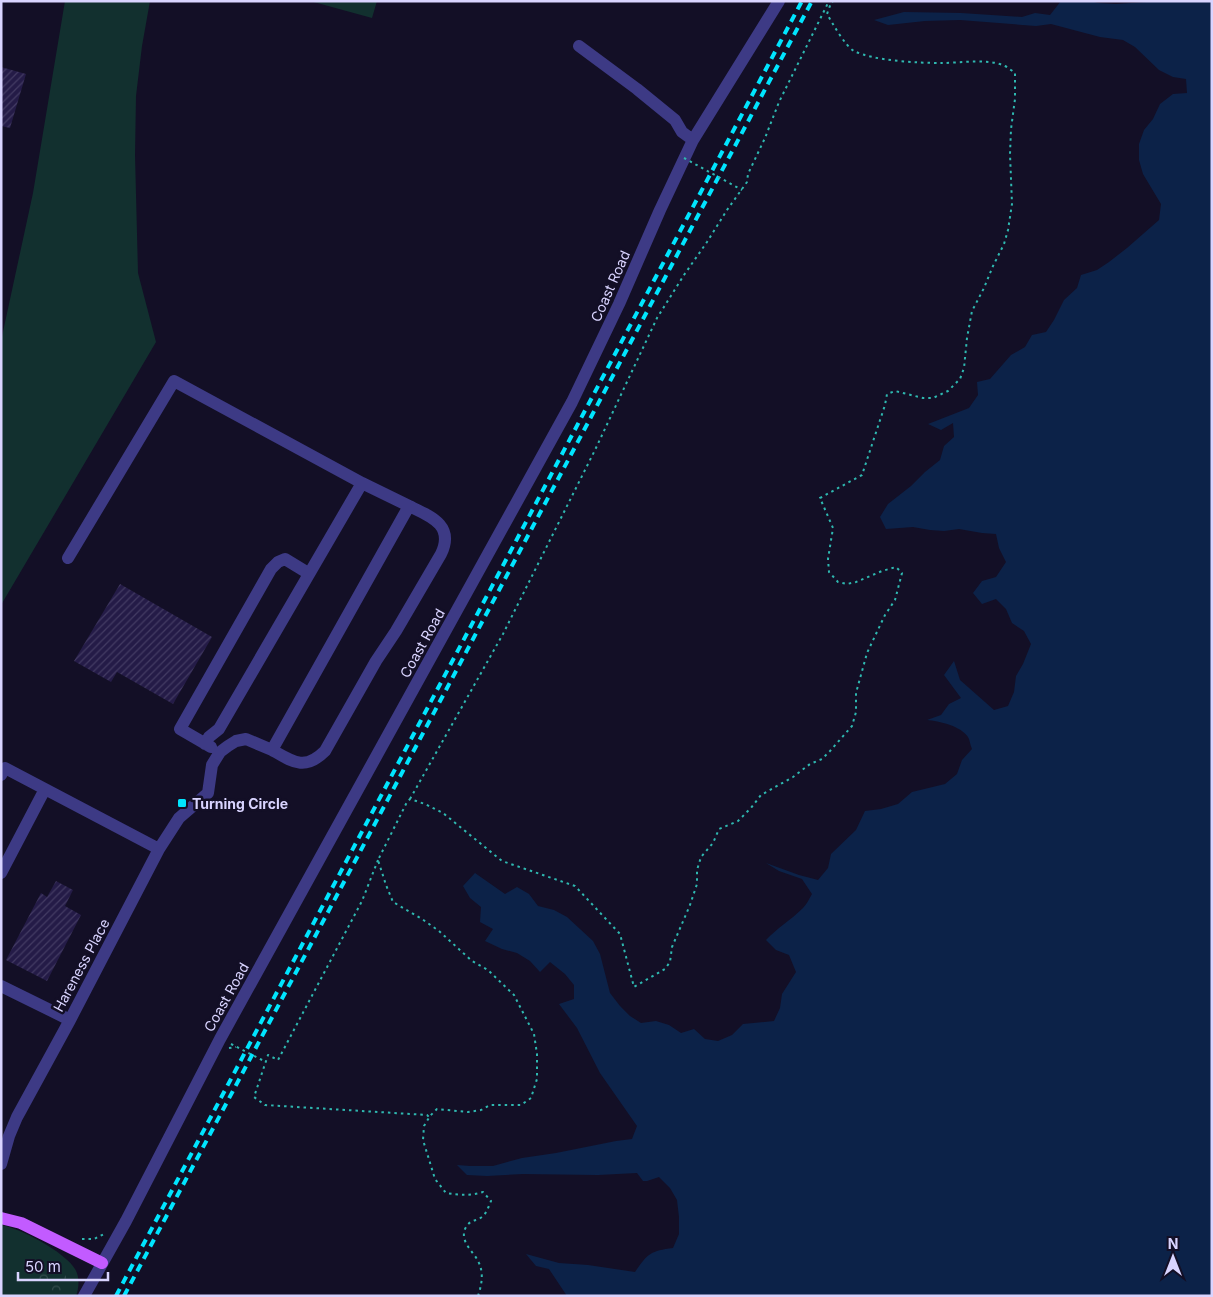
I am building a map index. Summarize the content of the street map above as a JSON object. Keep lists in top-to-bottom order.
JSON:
{
  "streets": {
    "street": ["Coast Road", "Hareness Place"]
  },
  "places": {
    "transit": ["Turning Circle"]
  },
  "scale_bar": "50 m",
  "north": "top"
}
